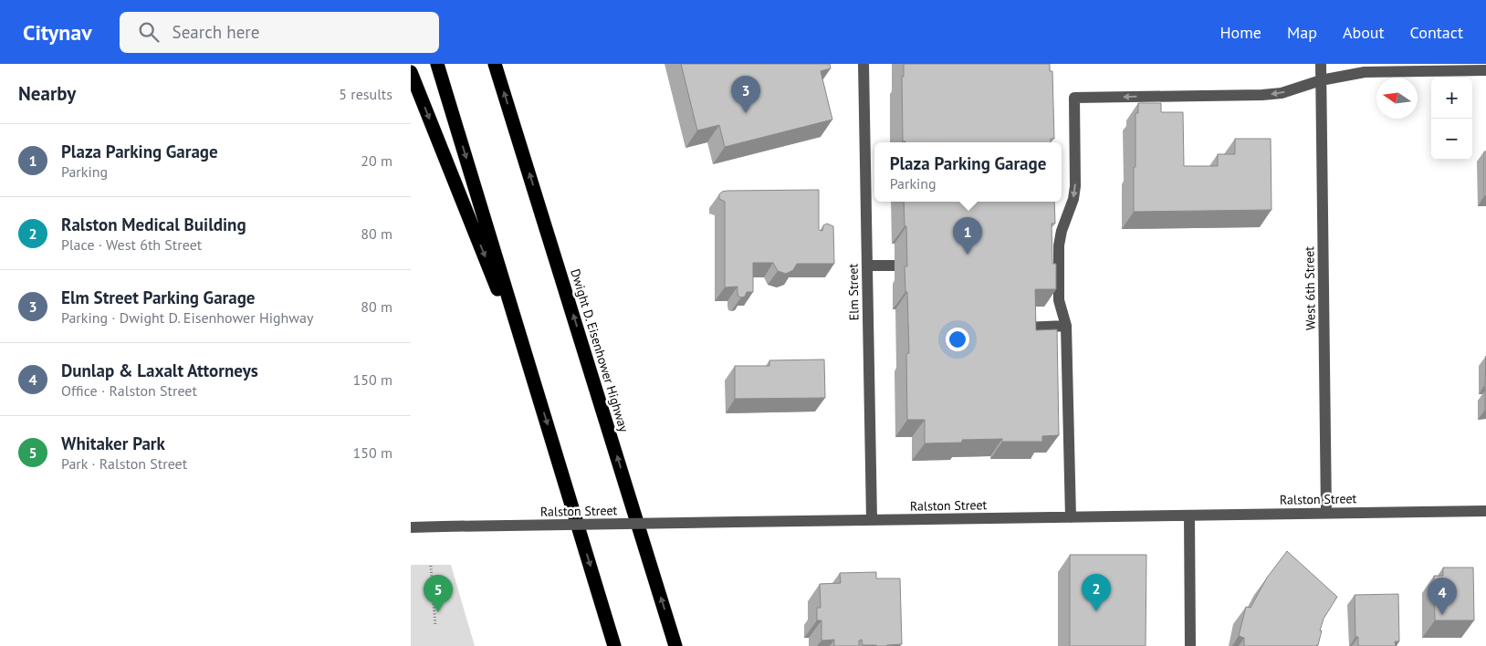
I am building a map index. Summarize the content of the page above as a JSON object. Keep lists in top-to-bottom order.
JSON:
{
  "streets": {
    "highway": ["Dwight D. Eisenhower Highway"],
    "street": ["West 6th Street", "Elm Street", "Ralston Street"]
  },
  "crossings": [
    ["West 6th Street", "Ralston Street"],
    ["Elm Street", "Ralston Street"]
  ],
  "north": "left",
  "page": {
    "header": "Citynav",
    "search": "Search here",
    "nav": [
      "Home",
      "Map",
      "About",
      "Contact"
    ],
    "heading": ["Nearby", "5 results"],
    "pins": [
      "3",
      "1",
      "2",
      "5",
      "4"
    ],
    "map_buttons": ["+", "−"],
    "list": [
      {
        "mark": "1",
        "name": "Plaza Parking Garage",
        "note": "Parking",
        "value": "20 m"
      },
      {
        "mark": "2",
        "name": "Ralston Medical Building",
        "note": "Place · West 6th Street",
        "value": "80 m"
      },
      {
        "mark": "3",
        "name": "Elm Street Parking Garage",
        "note": "Parking · Dwight D. Eisenhower Highway",
        "value": "80 m"
      },
      {
        "mark": "4",
        "name": "Dunlap & Laxalt Attorneys",
        "note": "Office · Ralston Street",
        "value": "150 m"
      },
      {
        "mark": "5",
        "name": "Whitaker Park",
        "note": "Park · Ralston Street",
        "value": "150 m"
      }
    ],
    "popup": ["Plaza Parking Garage", "Parking"]
  }
}
